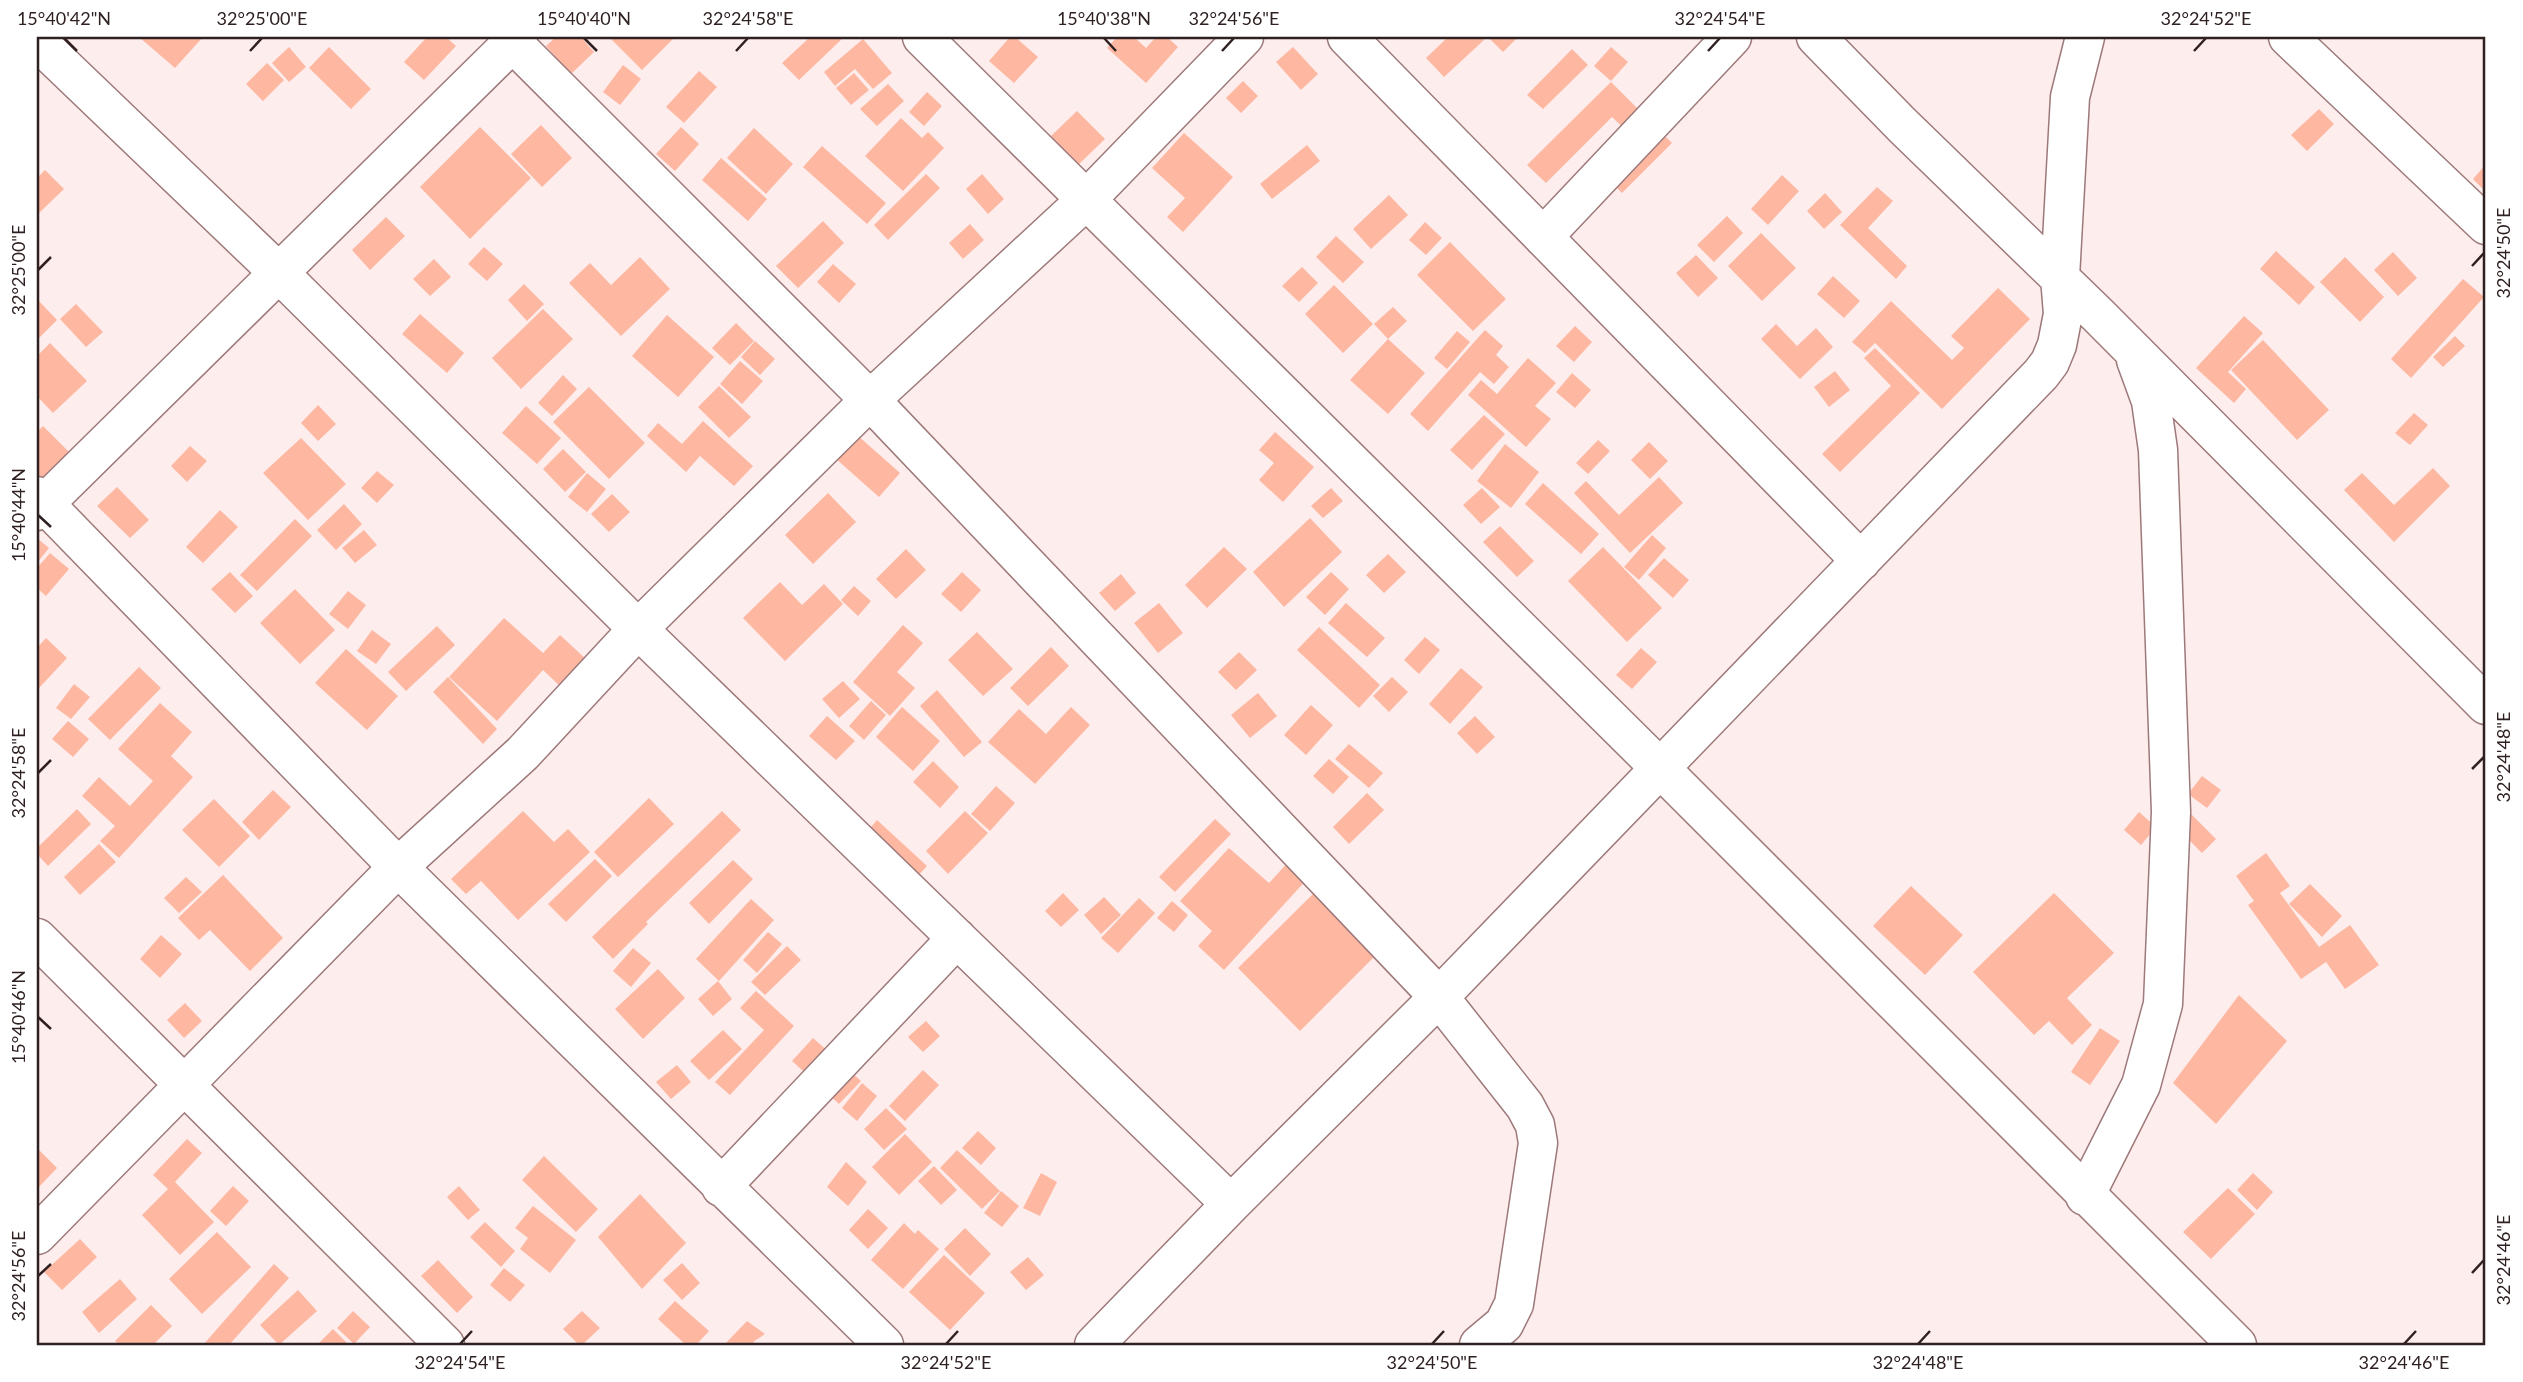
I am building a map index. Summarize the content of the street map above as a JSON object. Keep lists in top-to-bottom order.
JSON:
{
  "coordinates": [
    "15°40'42\"N",
    "32°25'00\"E",
    "15°40'40\"N",
    "32°24'58\"E",
    "15°40'38\"N",
    "32°24'56\"E",
    "32°24'54\"E",
    "32°24'52\"E",
    "32°24'50\"E",
    "15°40'44\"N",
    "32°24'48\"E",
    "15°40'46\"N",
    "32°24'46\"E"
  ]
}
